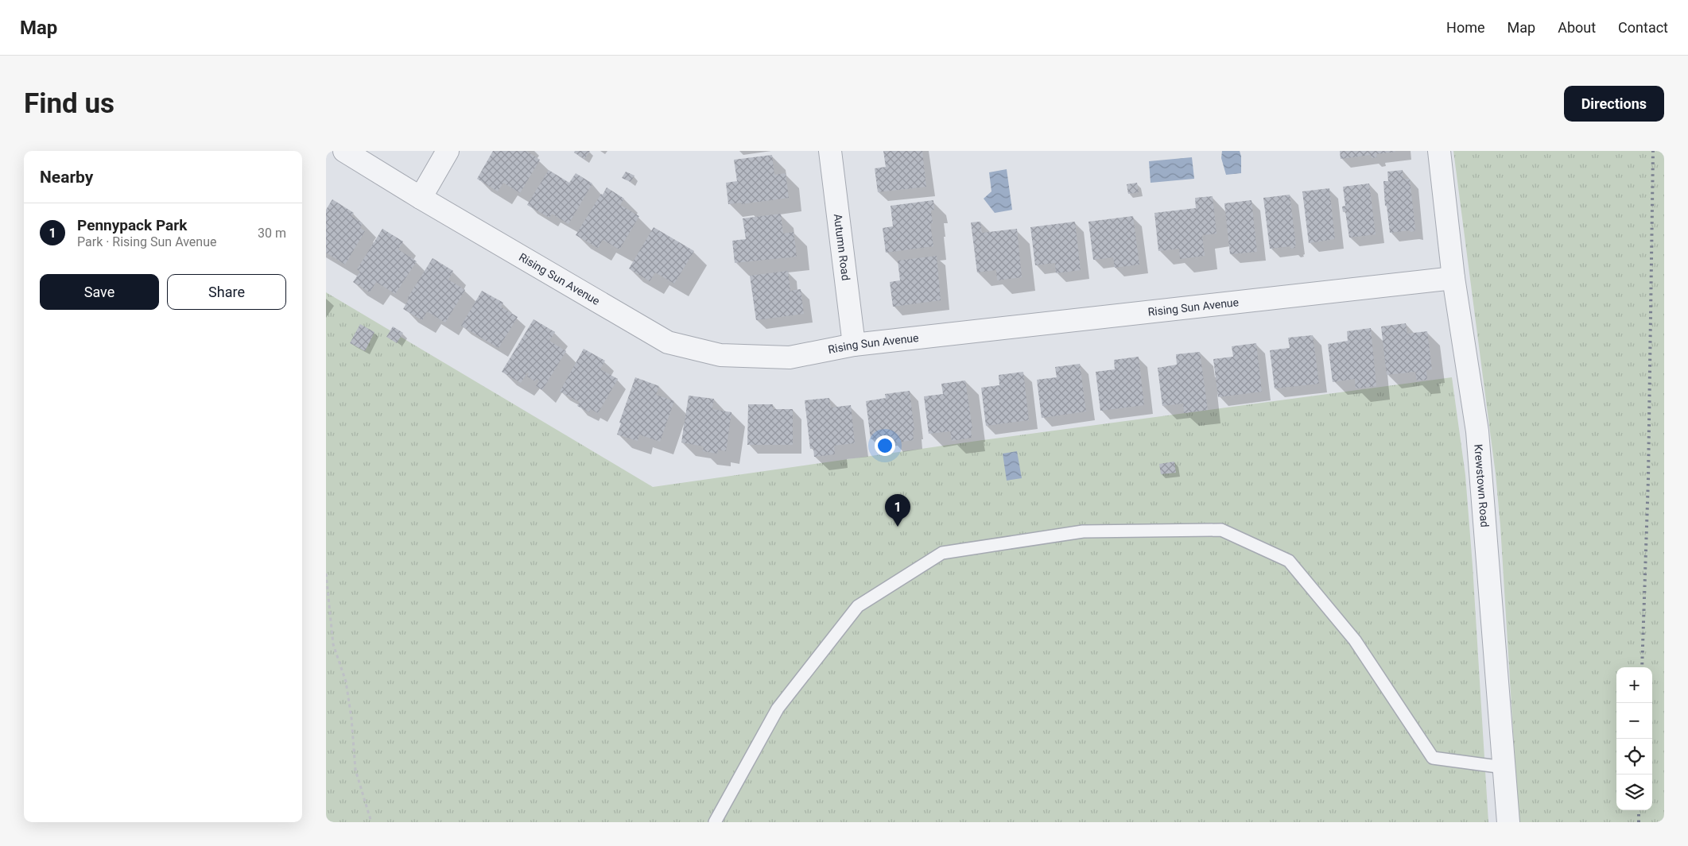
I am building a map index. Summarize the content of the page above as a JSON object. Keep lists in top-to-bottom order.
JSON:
{
  "streets": {
    "street": ["Autumn Road", "Rising Sun Avenue", "Krewstown Road"]
  },
  "crossings": [
    ["Autumn Road", "Rising Sun Avenue"],
    ["Rising Sun Avenue", "Krewstown Road"]
  ],
  "page": {
    "header": "Map",
    "nav": [
      "Home",
      "Map",
      "About",
      "Contact"
    ],
    "buttons": [
      "Directions",
      ["Save", "Share"]
    ],
    "title": "Find us",
    "heading": "Nearby",
    "list": [
      {
        "mark": "1",
        "name": "Pennypack Park",
        "note": "Park · Rising Sun Avenue",
        "value": "30 m"
      }
    ],
    "pins": "1",
    "map_buttons": ["+", "−"]
  }
}
